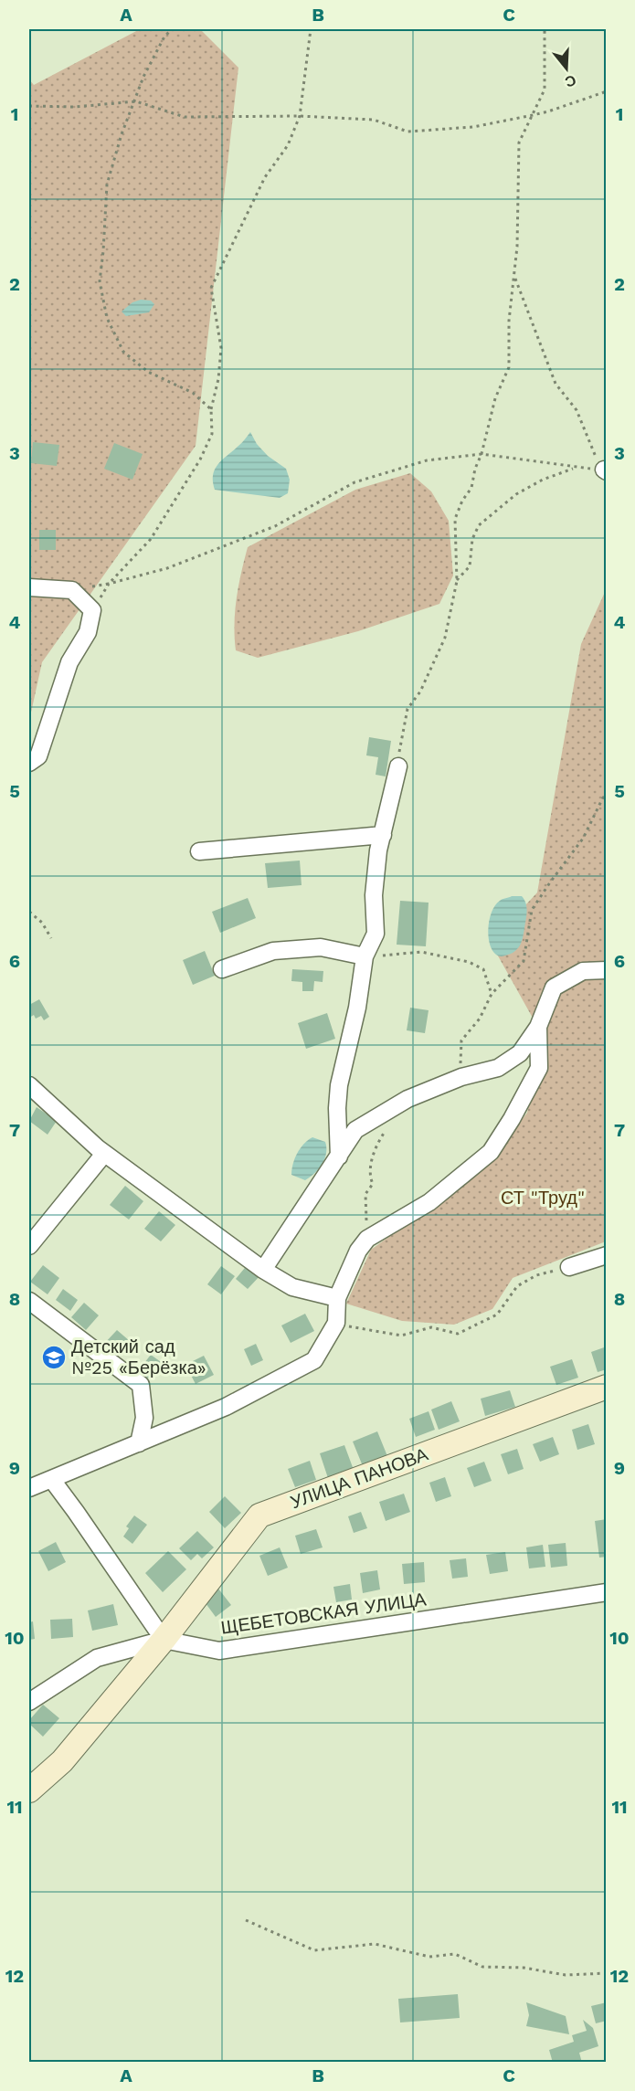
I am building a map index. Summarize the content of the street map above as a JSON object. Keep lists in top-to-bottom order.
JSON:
{
  "streets": {
    "street": ["УЛИЦА ПАНОВА", "ЩЕБЕТОВСКАЯ УЛИЦА"]
  },
  "crossings": [
    ["УЛИЦА ПАНОВА", "ЩЕБЕТОВСКАЯ УЛИЦА"]
  ],
  "parks": ["СТ \"Труд\""],
  "places": {
    "school or university": ["Детский сад №25 «Берёзка»"]
  },
  "north": "bottom",
  "grid": {
    "columns": ["A", "B", "C"],
    "rows": [
      "1",
      "2",
      "3",
      "4",
      "5",
      "6",
      "7",
      "8",
      "9",
      "10",
      "11",
      "12"
    ]
  }
}
